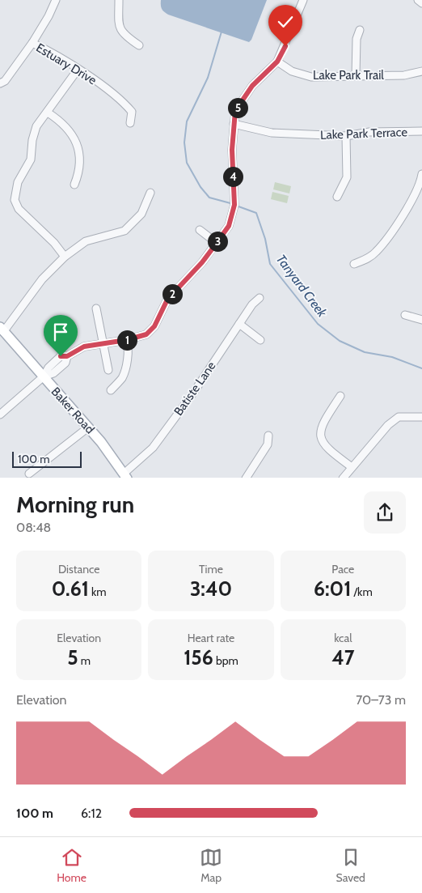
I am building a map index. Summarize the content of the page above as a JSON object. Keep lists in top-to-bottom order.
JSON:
{
  "streets": {
    "main road": ["Baker Road"],
    "street": [
      "Estuary Drive",
      "Lake Park Trail",
      "Lake Park Terrace",
      "Batiste Lane"
    ]
  },
  "crossings": [
    ["Batiste Lane", "Baker Road"]
  ],
  "water": ["Tanyard Creek"],
  "scale_bar": "100 m",
  "page": {
    "pins": [
      "5",
      "4",
      "3",
      "2",
      "1"
    ],
    "scale": "100 m",
    "heading": ["Morning run", "08:48"],
    "stats": [
      ["Distance", "0.61 km"],
      ["Time", "3:40"],
      ["Pace", "6:01 /km"],
      ["Elevation", "5 m"],
      ["Heart rate", "156 bpm"],
      ["kcal", "47"]
    ],
    "chart": ["Elevation", "70–73 m"],
    "list": [
      {
        "name": "100 m",
        "note": "6:12"
      }
    ],
    "tabs": ["Home", "Map", "Saved"]
  }
}
